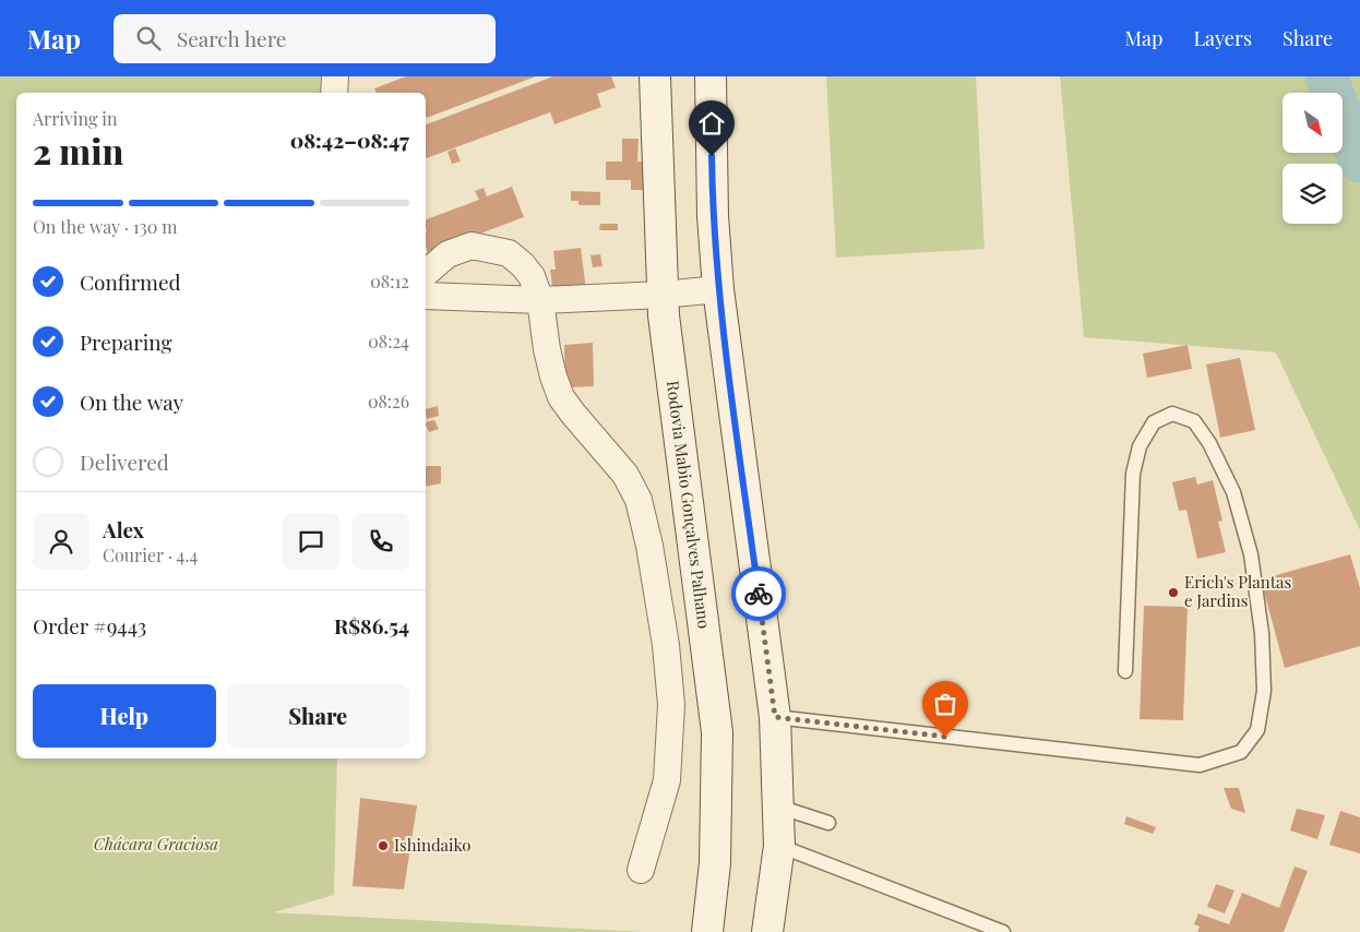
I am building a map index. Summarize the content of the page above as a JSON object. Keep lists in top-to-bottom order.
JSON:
{
  "streets": {
    "main road": ["Rodovia Mabio Gonçalves Palhano"]
  },
  "parks": ["Chácara Graciosa"],
  "places": ["Erich's Plantas e Jardins", "Ishindaiko"],
  "north": "bottom right",
  "page": {
    "header": "Map",
    "search": "Search here",
    "nav": ["Map", "Layers", "Share"],
    "heading": ["2 min", "Arriving in", "08:42–08:47"],
    "panel": [
      "Alex",
      "Courier · 4.4",
      "Order #9443",
      "R$86.54"
    ],
    "bar": "On the way · 130 m",
    "list": [
      ["Confirmed", "08:12"],
      ["Preparing", "08:24"],
      ["On the way", "08:26"],
      "Delivered"
    ],
    "buttons": ["Help", "Share"]
  }
}
